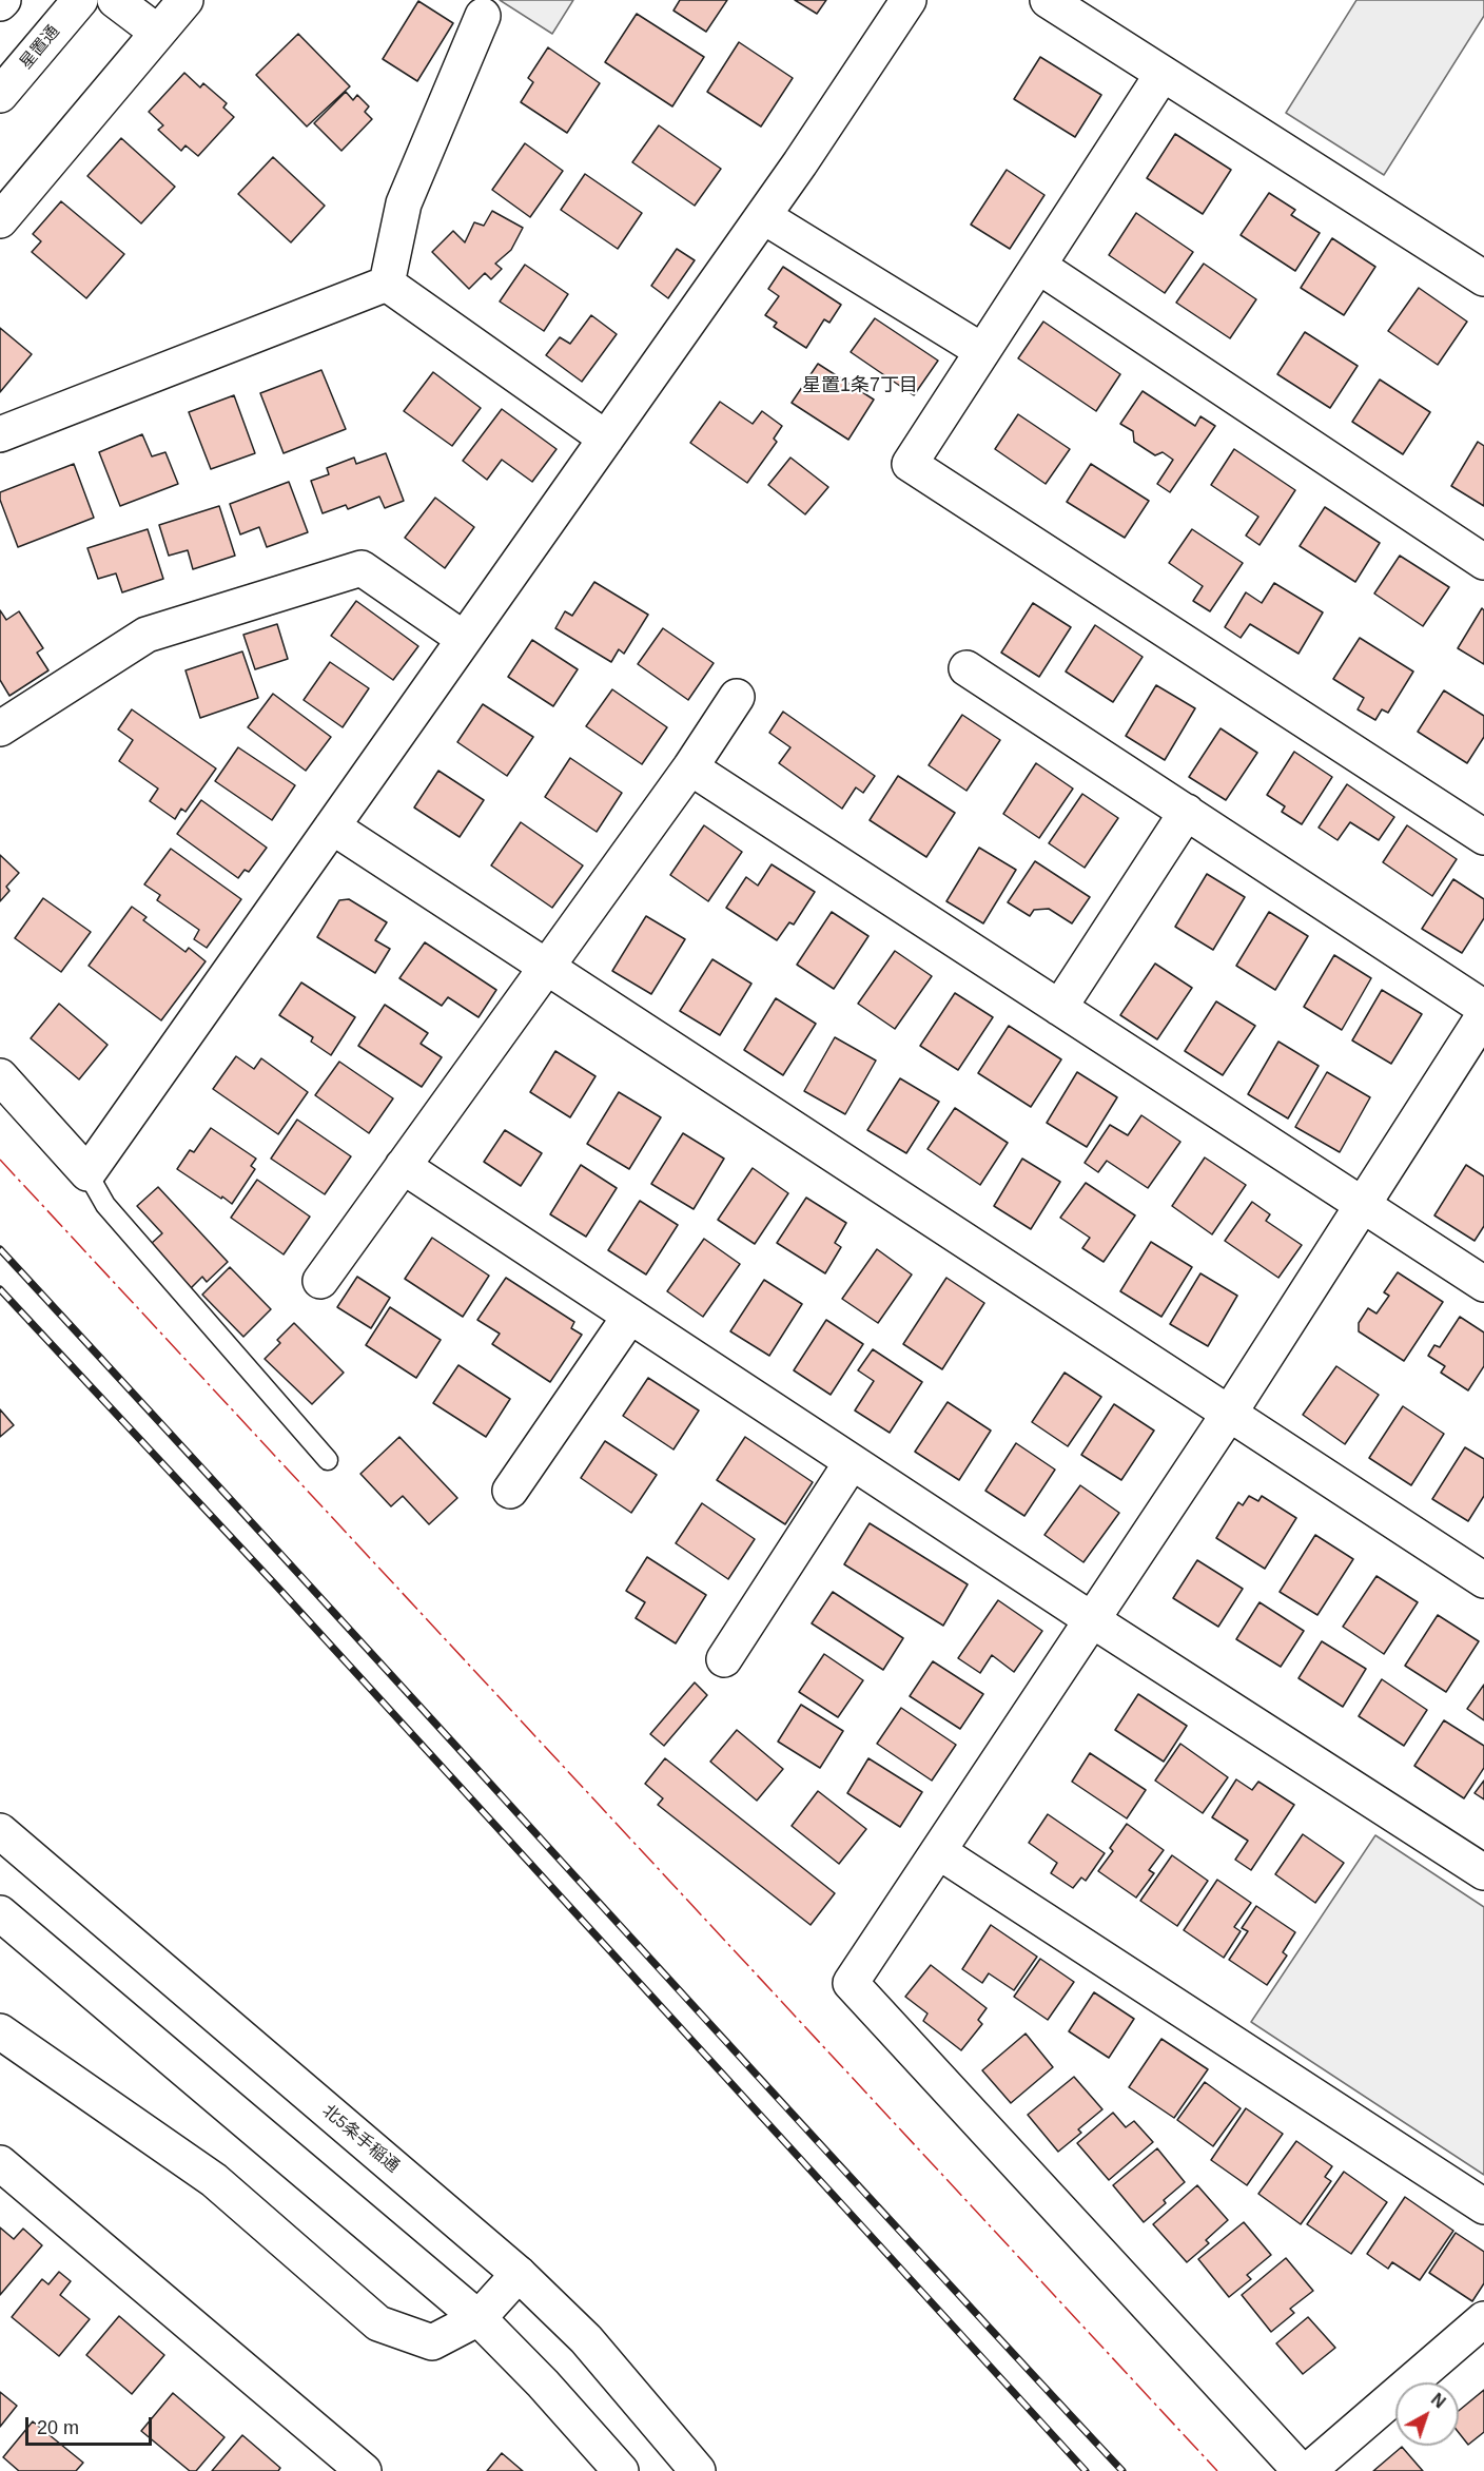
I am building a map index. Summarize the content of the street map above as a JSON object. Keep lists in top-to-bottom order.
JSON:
{
  "streets": {
    "main road": ["星置通", "北5条手稲通"]
  },
  "districts": ["星置1条7丁目"],
  "scale_bar": "20 m",
  "north": "top right"
}
